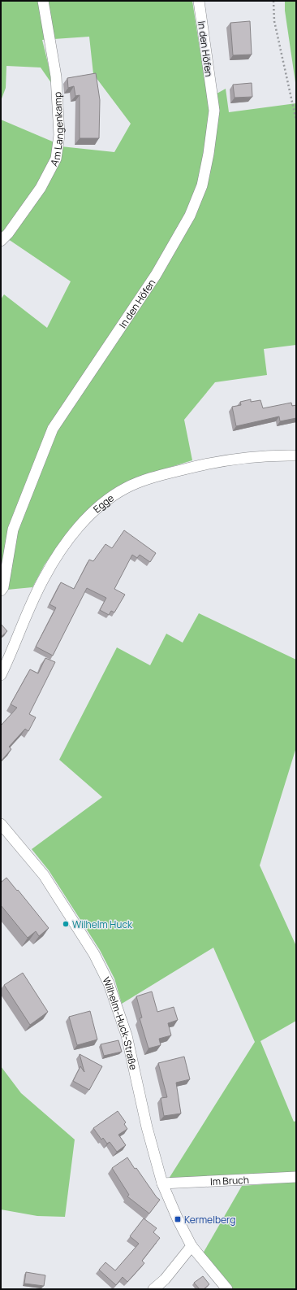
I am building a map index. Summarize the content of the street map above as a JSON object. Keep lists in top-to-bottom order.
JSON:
{
  "streets": {
    "street": [
      "In den Höfen",
      "Am Langenkamp",
      "Egge",
      "Wilhelm-Huck-Straße",
      "Im Bruch"
    ]
  },
  "crossings": [
    ["Wilhelm-Huck-Straße", "Im Bruch"]
  ],
  "places": {
    "other": ["Wilhelm Huck"],
    "transit": ["Kermelberg"]
  }
}
